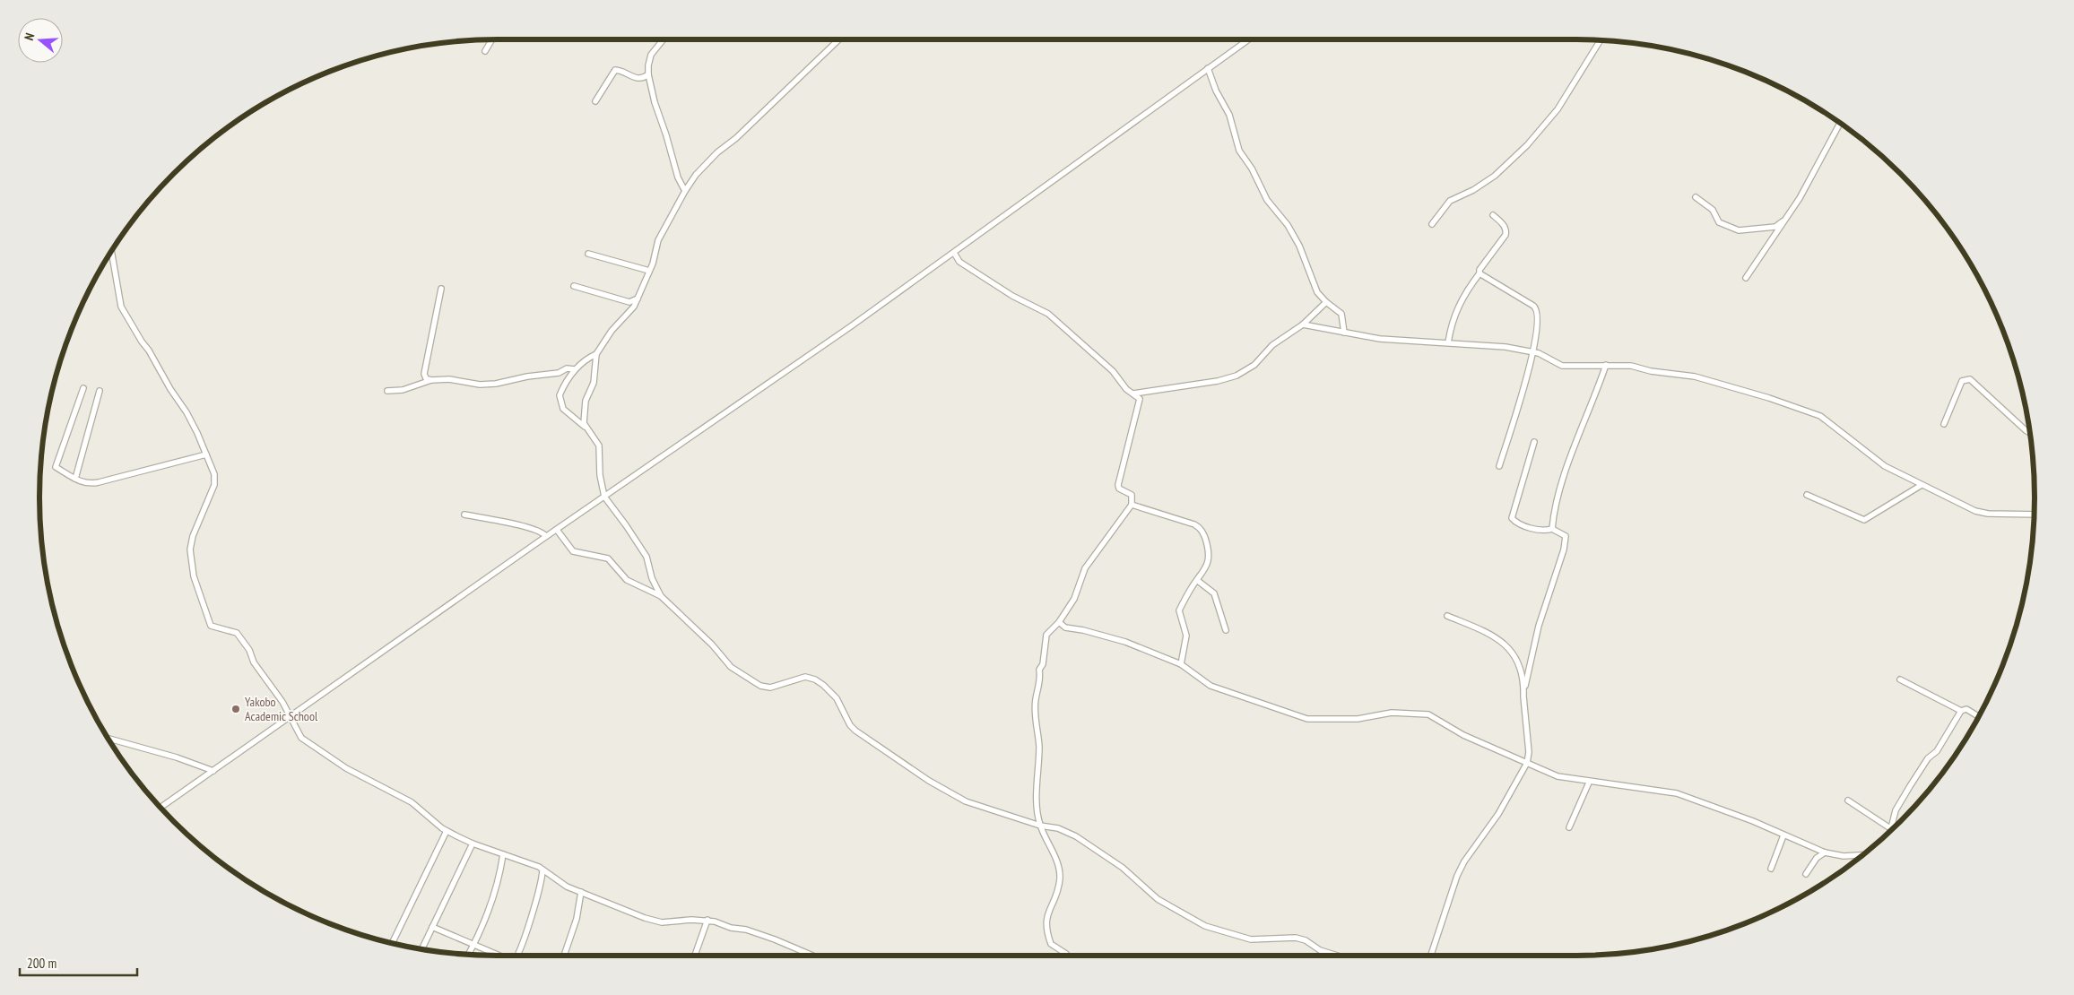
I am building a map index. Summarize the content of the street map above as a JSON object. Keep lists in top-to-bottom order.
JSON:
{
  "places": ["Yakobo Academic School"],
  "scale_bar": "200 m",
  "north": "left"
}
